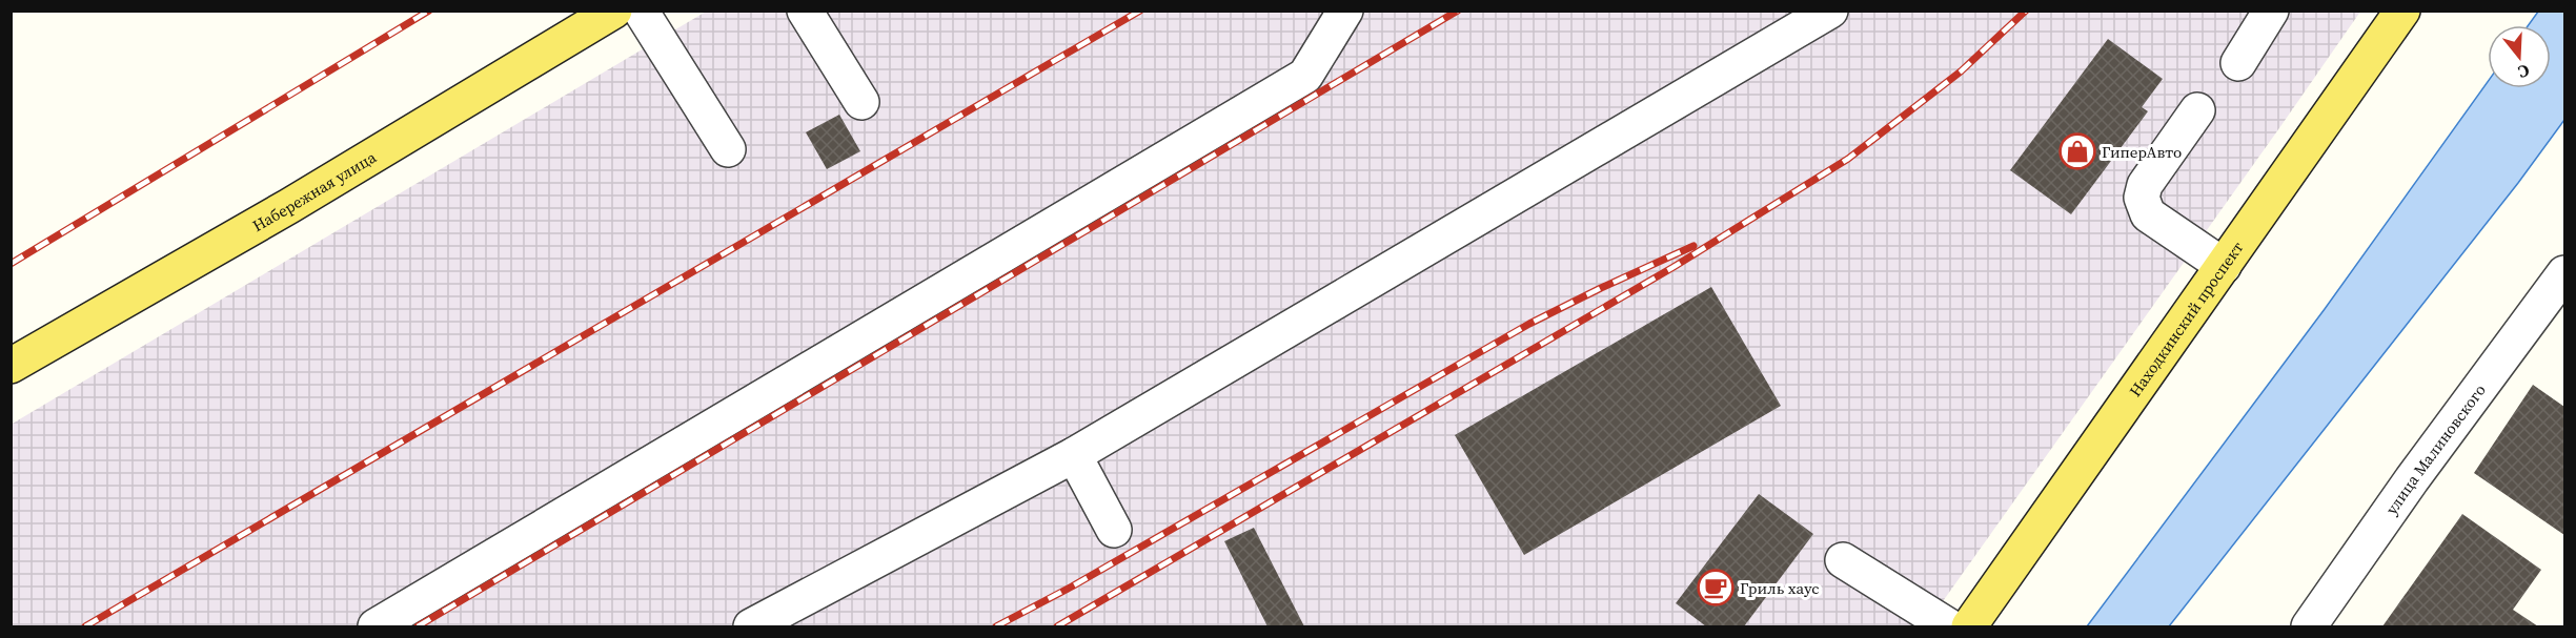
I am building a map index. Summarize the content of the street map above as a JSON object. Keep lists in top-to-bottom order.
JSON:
{
  "streets": {
    "main road": ["Набережная улица", "Находкинский проспект"],
    "street": ["улица Малиновского"]
  },
  "places": {
    "shop": ["ГиперАвто"],
    "cafe": ["Гриль хаус"]
  },
  "north": "bottom"
}
